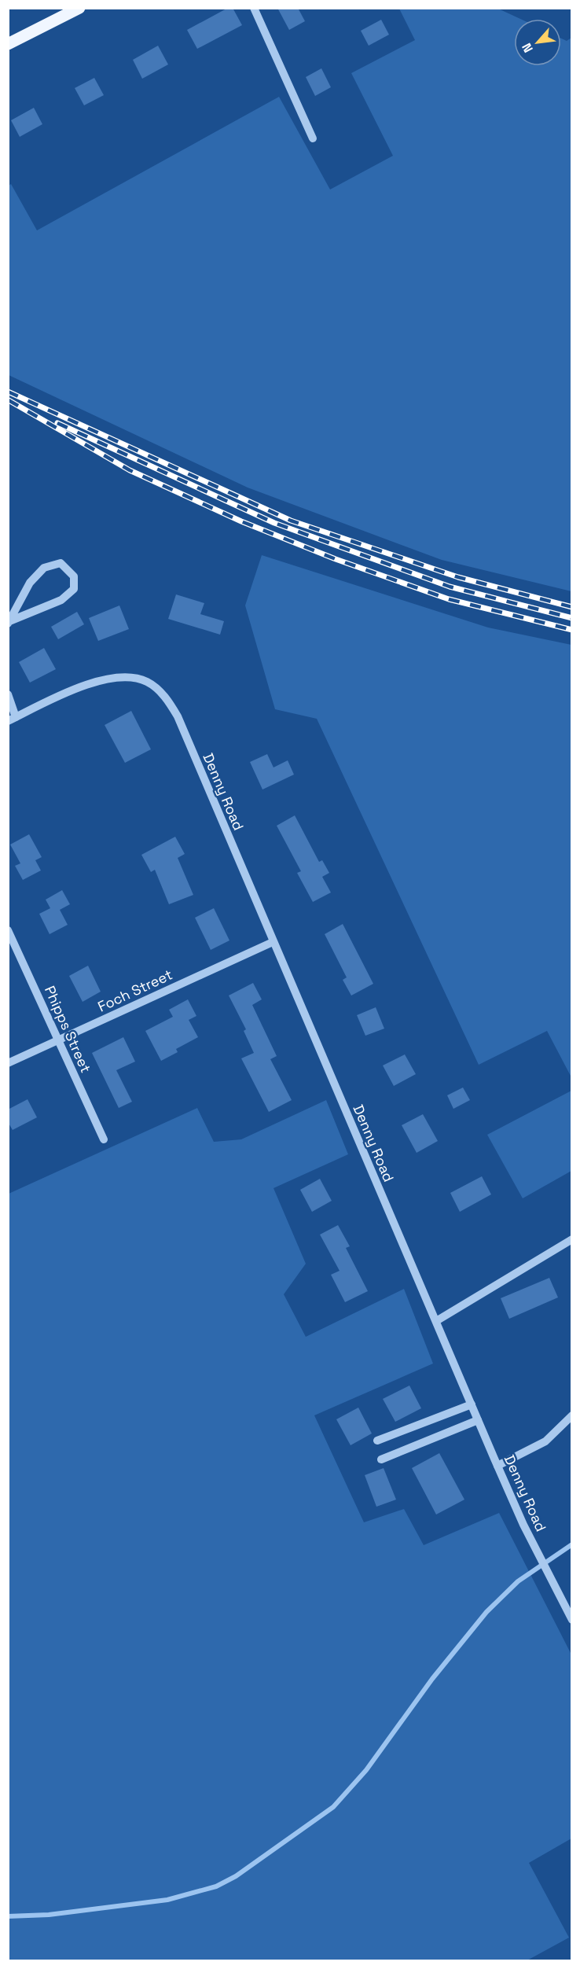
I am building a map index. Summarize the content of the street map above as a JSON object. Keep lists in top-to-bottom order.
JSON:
{
  "streets": {
    "street": ["Denny Road", "Foch Street", "Phipps Street"]
  },
  "crossings": [
    ["Denny Road", "Foch Street"],
    ["Foch Street", "Phipps Street"]
  ],
  "north": "bottom left"
}
